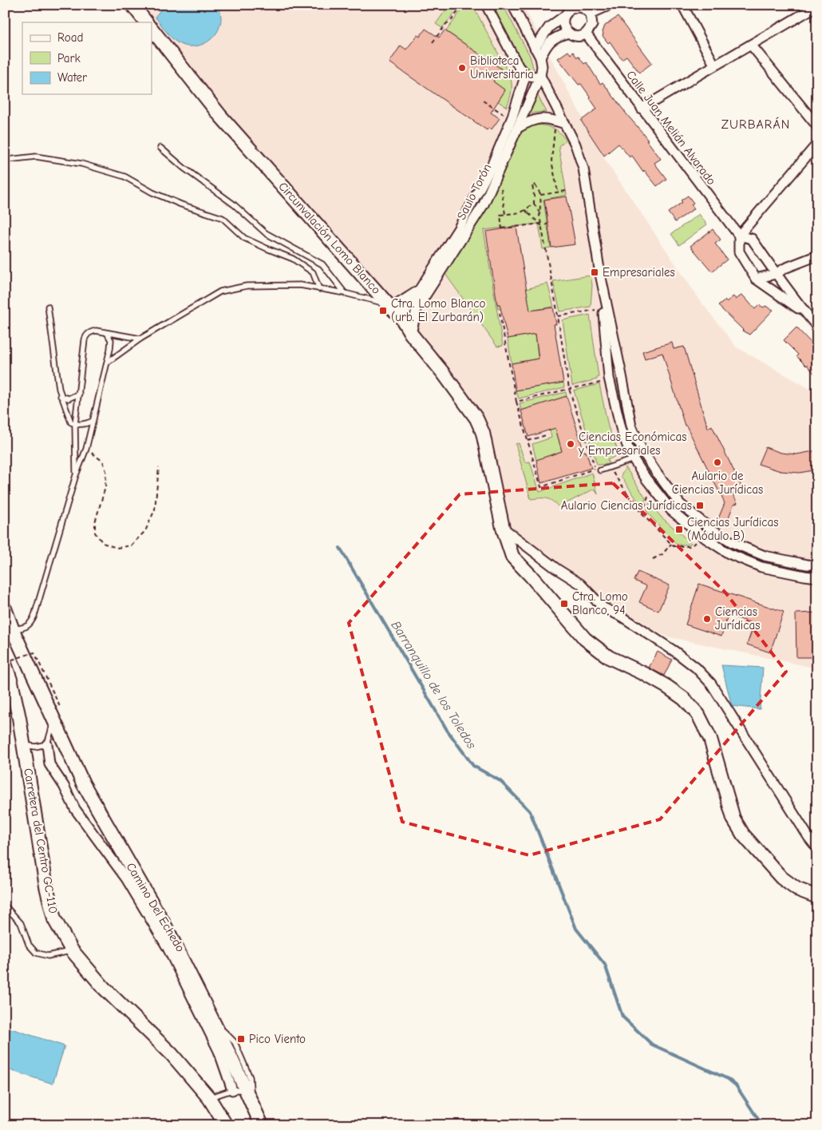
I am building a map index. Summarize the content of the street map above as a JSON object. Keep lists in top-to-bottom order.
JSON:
{
  "streets": {
    "street": [
      "Calle Juan Melián Alvarado",
      "Saulo Torón",
      "Circunvalación Lomo Blanco",
      "Carretera del Centro GC-110",
      "Camino Del Echedo"
    ]
  },
  "crossings": [
    ["Saulo Torón", "Circunvalación Lomo Blanco"]
  ],
  "districts": ["ZURBARÁN"],
  "water": ["Barranquillo de los Toledos"],
  "places": {
    "other": [
      "Biblioteca Universitaria",
      "Ciencias Económicas y Empresariales",
      "Aulario de Ciencias Jurídicas",
      "Ciencias Jurídicas"
    ],
    "transit": [
      "Empresariales",
      "Ctra. Lomo Blanco (urb. El Zurbarán)",
      "Aulario Ciencias Jurídicas",
      "Ciencias Jurídicas (Módulo B)",
      "Ctra. Lomo Blanco, 94",
      "Pico Viento"
    ]
  },
  "legend": ["Road", "Park", "Water"]
}
